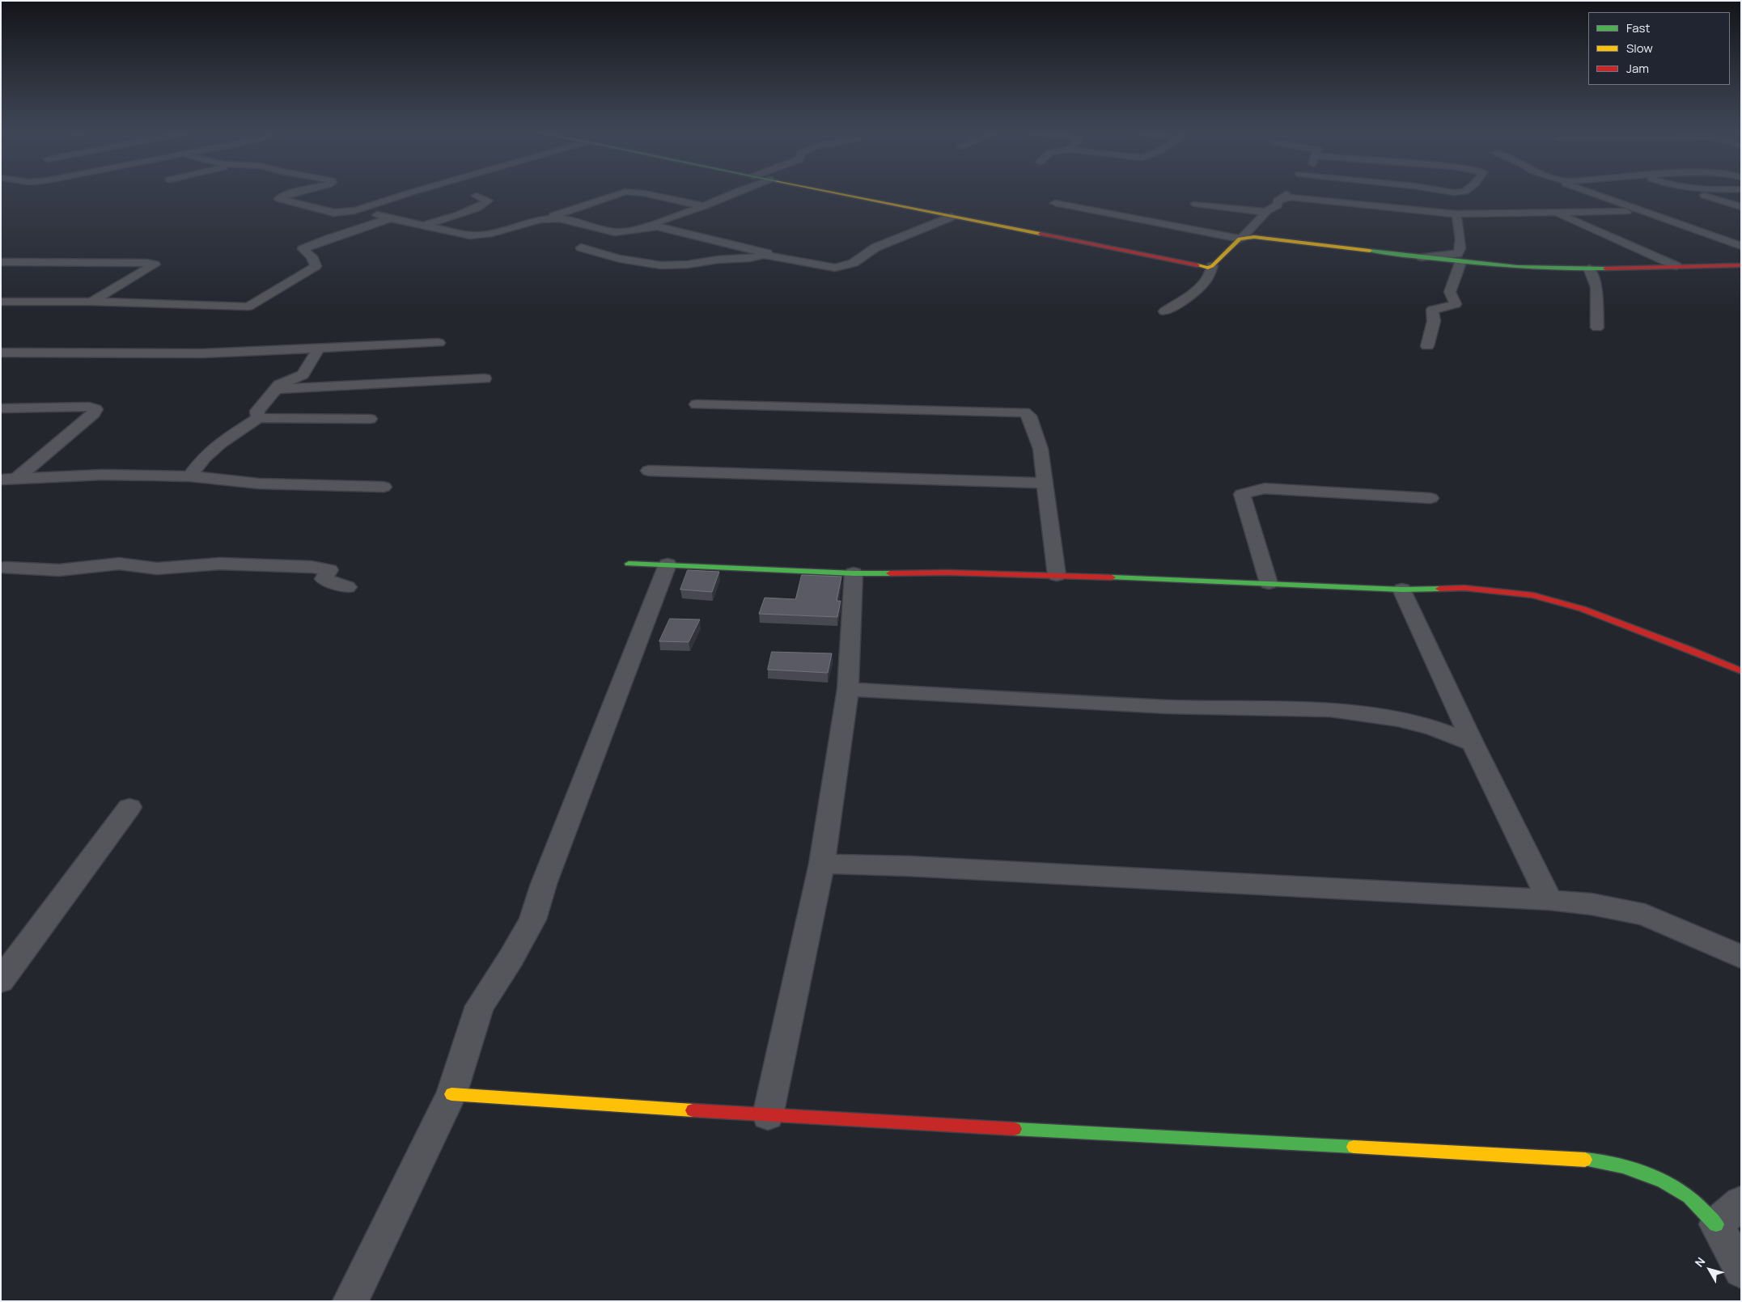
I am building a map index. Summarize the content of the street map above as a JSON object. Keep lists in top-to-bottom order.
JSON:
{
  "legend": ["Fast", "Slow", "Jam"],
  "north": "top left"
}
